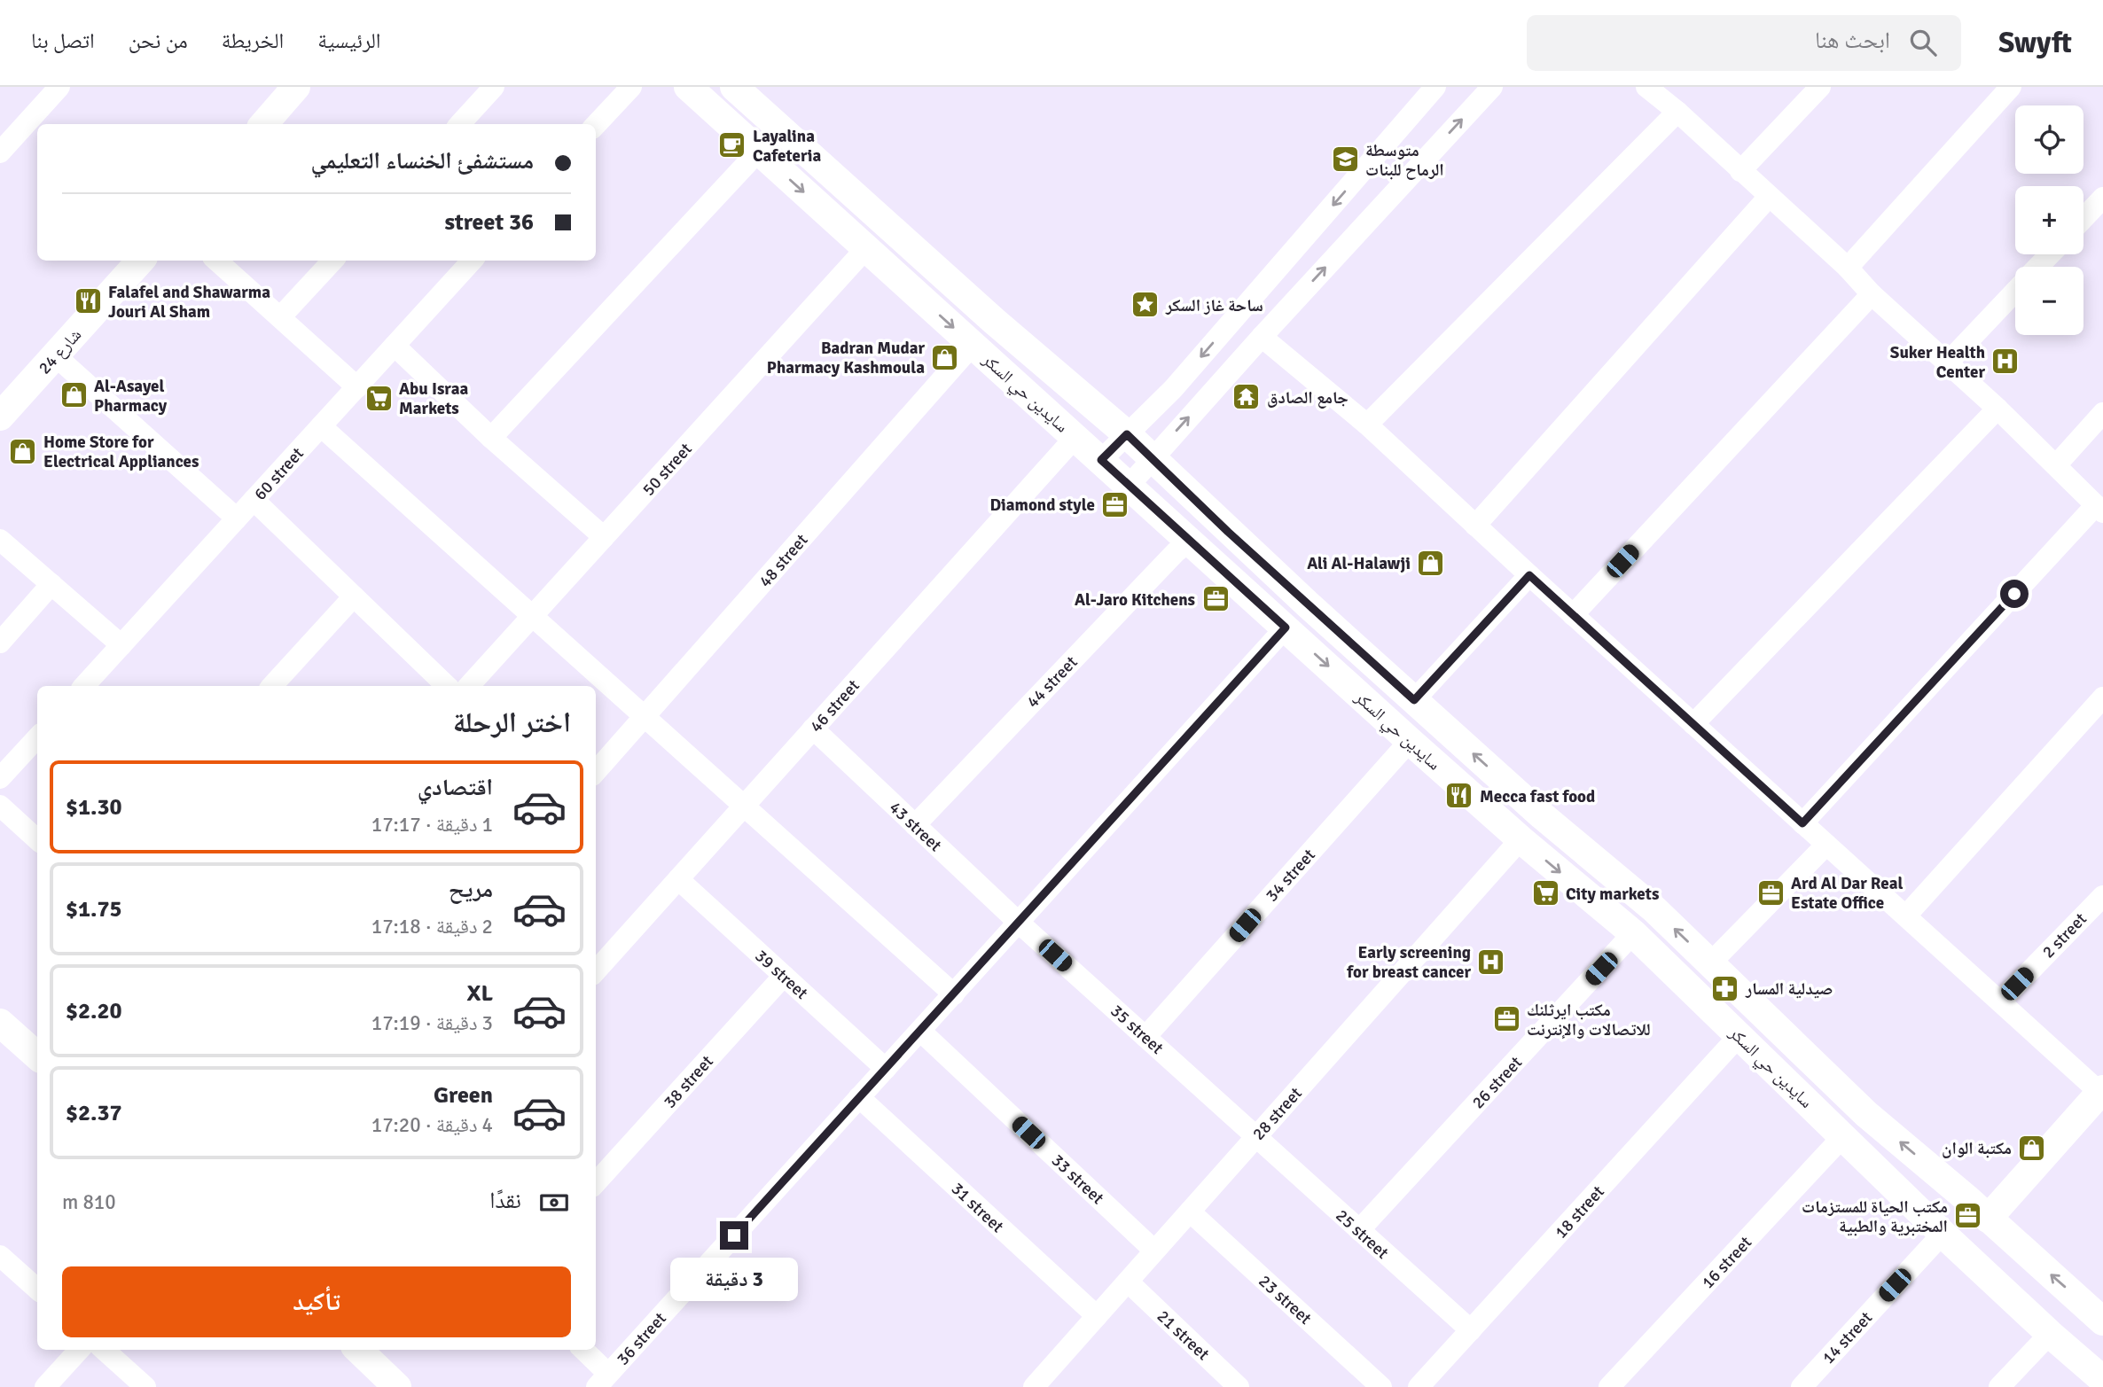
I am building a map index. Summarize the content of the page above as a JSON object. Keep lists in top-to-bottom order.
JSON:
{
  "streets": {
    "street": [
      "شارع 24",
      "سايدين حي السكر",
      "50 street",
      "60 street",
      "48 street",
      "44 street",
      "46 street",
      "43 street",
      "34 street",
      "2 street",
      "39 street",
      "35 street",
      "38 street",
      "26 street",
      "28 street",
      "33 street",
      "31 street",
      "18 street",
      "25 street",
      "16 street",
      "23 street",
      "21 street",
      "14 street",
      "36 street"
    ]
  },
  "crossings": [
    ["سايدين حي السكر", "50 street"],
    ["سايدين حي السكر", "48 street"],
    ["سايدين حي السكر", "44 street"],
    ["سايدين حي السكر", "46 street"],
    ["سايدين حي السكر", "34 street"],
    ["سايدين حي السكر", "26 street"],
    ["سايدين حي السكر", "28 street"],
    ["سايدين حي السكر", "18 street"],
    ["سايدين حي السكر", "16 street"],
    ["سايدين حي السكر", "14 street"],
    ["سايدين حي السكر", "36 street"],
    ["44 street", "43 street"],
    ["46 street", "43 street"],
    ["46 street", "39 street"],
    ["43 street", "35 street"],
    ["43 street", "36 street"],
    ["34 street", "35 street"],
    ["39 street", "38 street"],
    ["39 street", "36 street"],
    ["35 street", "28 street"],
    ["35 street", "25 street"],
    ["35 street", "36 street"],
    ["26 street", "25 street"],
    ["28 street", "33 street"],
    ["28 street", "31 street"],
    ["28 street", "25 street"],
    ["28 street", "23 street"],
    ["28 street", "21 street"],
    ["33 street", "36 street"],
    ["31 street", "36 street"],
    ["18 street", "25 street"]
  ],
  "places": {
    "cafe": ["Layalina Cafeteria"],
    "school or university": ["متوسطة الرماح للبنات"],
    "restaurant": ["Falafel and Shawarma Jouri Al Sham", "Mecca fast food"],
    "place": ["ساحة غاز السكر"],
    "shop": [
      "Badran Mudar Pharmacy Kashmoula",
      "Al-Asayel Pharmacy",
      "Home Store for Electrical Appliances",
      "Ali Al-Halawji",
      "مكتبة الوان"
    ],
    "hospital": ["Suker Health Center", "Early screening for breast cancer"],
    "temple": ["جامع الصادق"],
    "supermarket": ["Abu Israa Markets", "City markets"],
    "office": [
      "Diamond style",
      "Al-Jaro Kitchens",
      "Ard Al Dar Real Estate Office",
      "مكتب ايرثلنك للاتصالات والإنترنت",
      "مكتب الحياة للمستزمات المختبرية والطبية"
    ],
    "pharmacy": ["صيدلية المسار"]
  },
  "page": {
    "header": "Swyft",
    "search": "ابحث هنا",
    "nav": [
      "الرئيسية",
      "الخريطة",
      "من نحن",
      "اتصل بنا"
    ],
    "map_buttons": ["+", "−"],
    "banner": ["مستشفئ الخنساء التعليمي", "36 street"],
    "heading": "اختر الرحلة",
    "list": [
      {
        "name": "اقتصادي",
        "note": "1 دقيقة · 17:17",
        "value": "$1.30"
      },
      {
        "name": "مريح",
        "note": "2 دقيقة · 17:18",
        "value": "$1.75"
      },
      {
        "name": "XL",
        "note": "3 دقيقة · 17:19",
        "value": "$2.20"
      },
      {
        "name": "Green",
        "note": "4 دقيقة · 17:20",
        "value": "$2.37"
      }
    ],
    "pay": ["نقدًا", "810 m"],
    "buttons": "تأكيد",
    "bubble": "3 دقيقة"
  }
}
